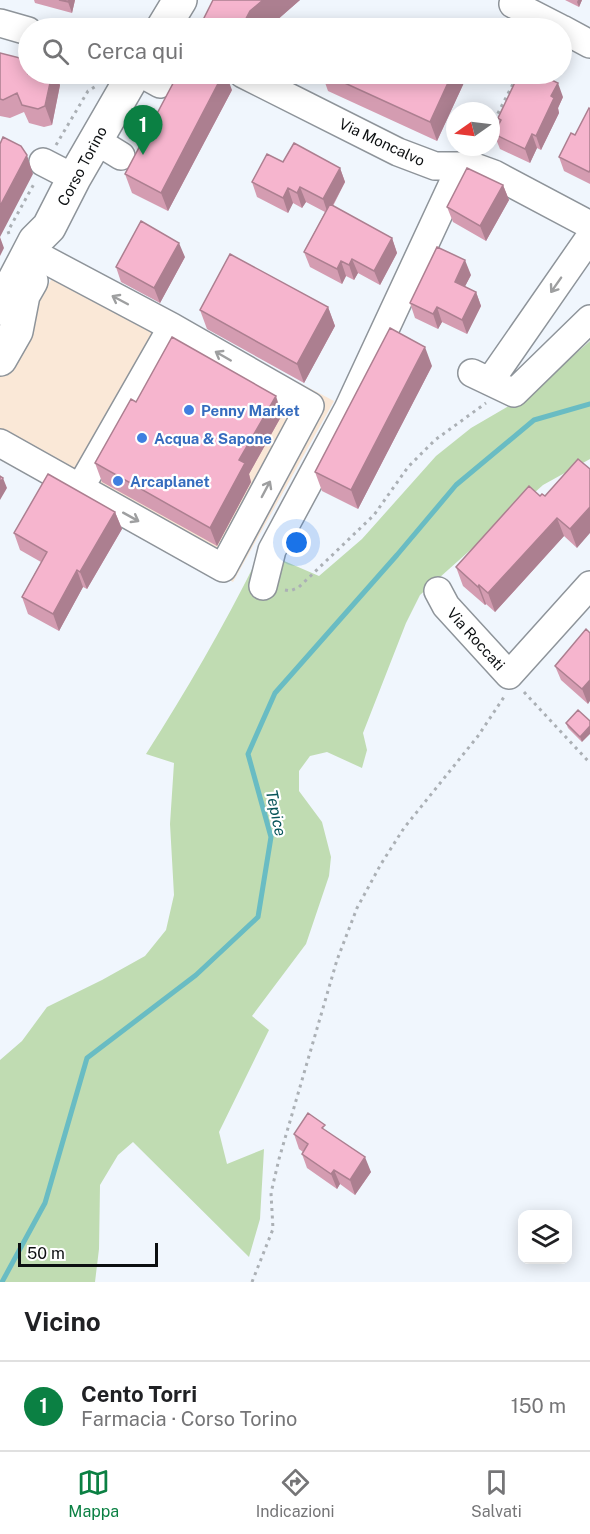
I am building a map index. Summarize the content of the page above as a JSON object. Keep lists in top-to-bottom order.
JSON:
{
  "streets": {
    "main road": ["Corso Torino"],
    "street": ["Via Moncalvo", "Via Roccati"]
  },
  "water": ["Tepice"],
  "places": ["Penny Market", "Acqua & Sapone", "Arcaplanet"],
  "scale_bar": "50 m",
  "north": "left",
  "page": {
    "search": "Cerca qui",
    "pins": "1",
    "scale": "50 m",
    "heading": "Vicino",
    "list": [
      {
        "mark": "1",
        "name": "Cento Torri",
        "note": "Farmacia · Corso Torino",
        "value": "150 m"
      }
    ],
    "nav": ["Mappa", "Indicazioni", "Salvati"]
  }
}
